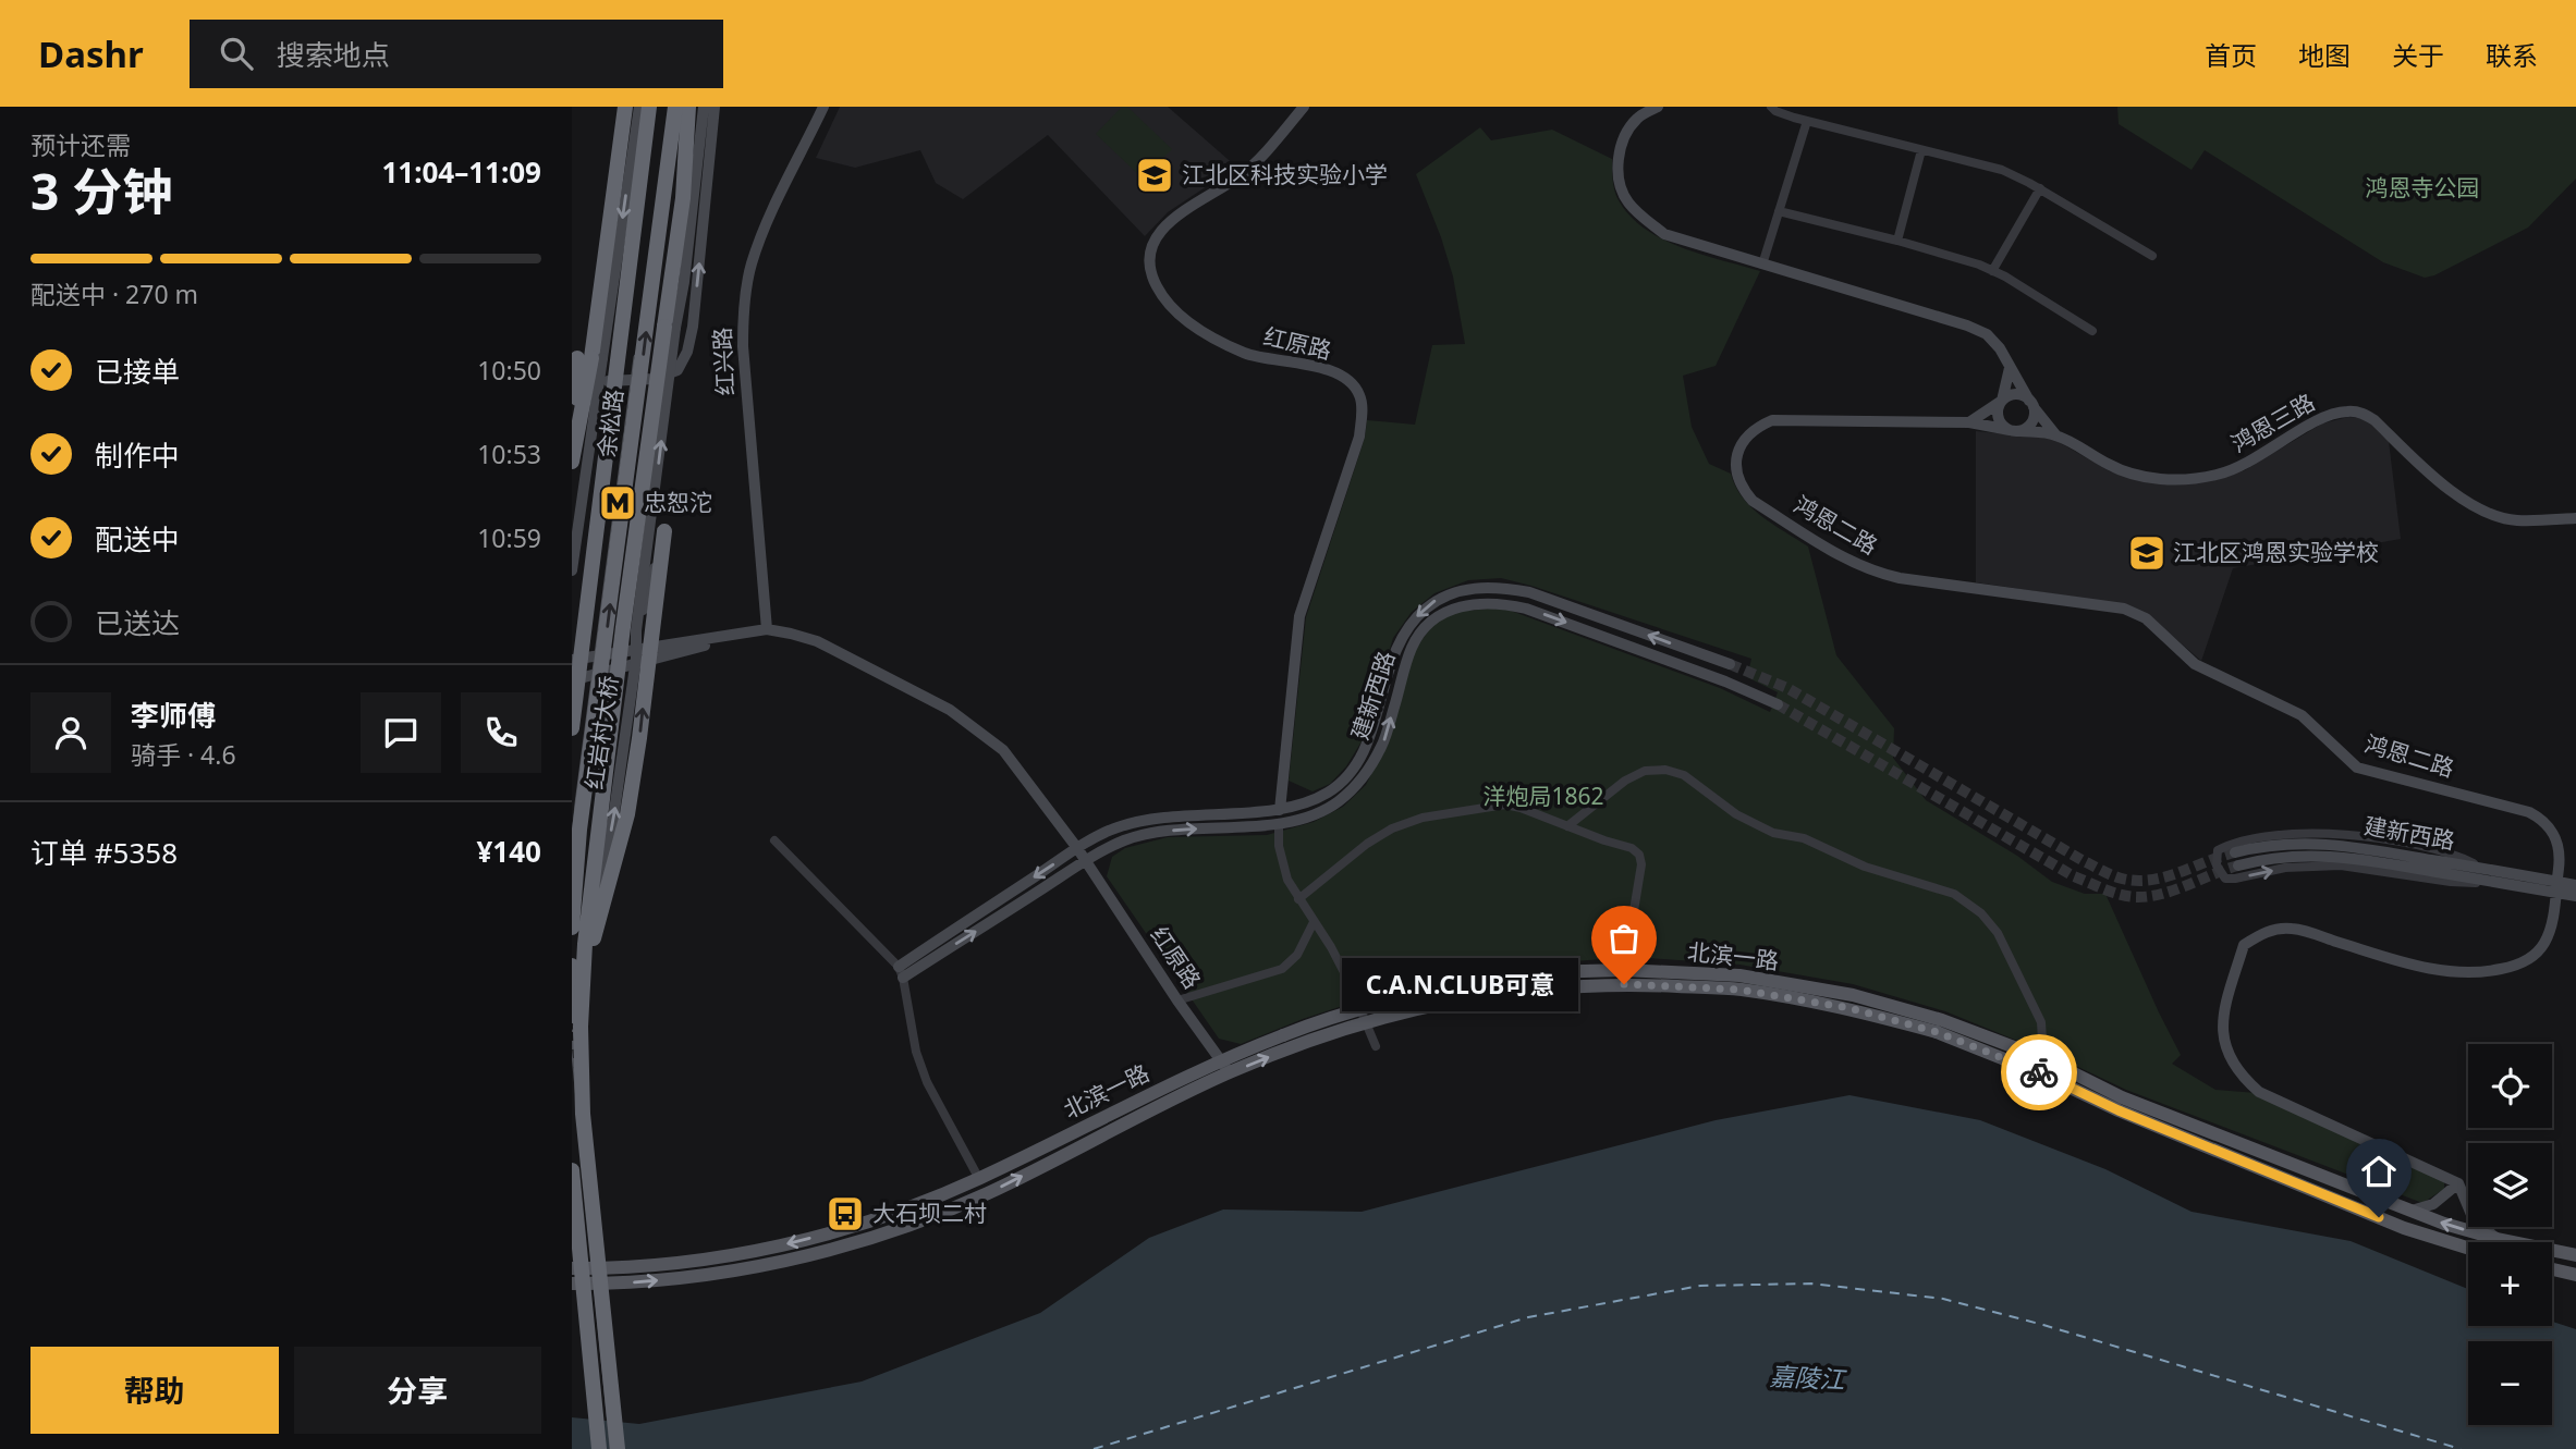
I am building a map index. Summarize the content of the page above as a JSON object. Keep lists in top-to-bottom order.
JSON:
{
  "streets": {
    "highway": ["余松路", "红岩村大桥"],
    "main road": ["北滨一路"],
    "street": [
      "红原路",
      "红兴路",
      "鸿恩三路",
      "鸿恩二路",
      "建新西路"
    ]
  },
  "crossings": [
    ["红原路", "红兴路"],
    ["红原路", "建新西路"],
    ["红原路", "北滨一路"],
    ["鸿恩二路", "建新西路"]
  ],
  "water": ["嘉陵江"],
  "parks": ["鸿恩寺公园", "洋炮局1862"],
  "places": {
    "school or university": ["江北区科技实验小学", "江北区鸿恩实验学校"],
    "metro station": ["忠恕沱"],
    "other": ["C.A.N.CLUB可意"],
    "bus stop": ["大石坝二村"]
  },
  "page": {
    "header": "Dashr",
    "search": "搜索地点",
    "nav": [
      "首页",
      "地图",
      "关于",
      "联系"
    ],
    "heading": ["3 分钟", "预计还需", "11:04–11:09"],
    "panel": [
      "李师傅",
      "骑手 · 4.6",
      "订单 #5358",
      "¥140"
    ],
    "bar": "配送中 · 270 m",
    "list": [
      ["已接单", "10:50"],
      ["制作中", "10:53"],
      ["配送中", "10:59"],
      "已送达"
    ],
    "bubble": "C.A.N.CLUB可意",
    "map_buttons": ["+", "−"],
    "buttons": ["帮助", "分享"]
  }
}
